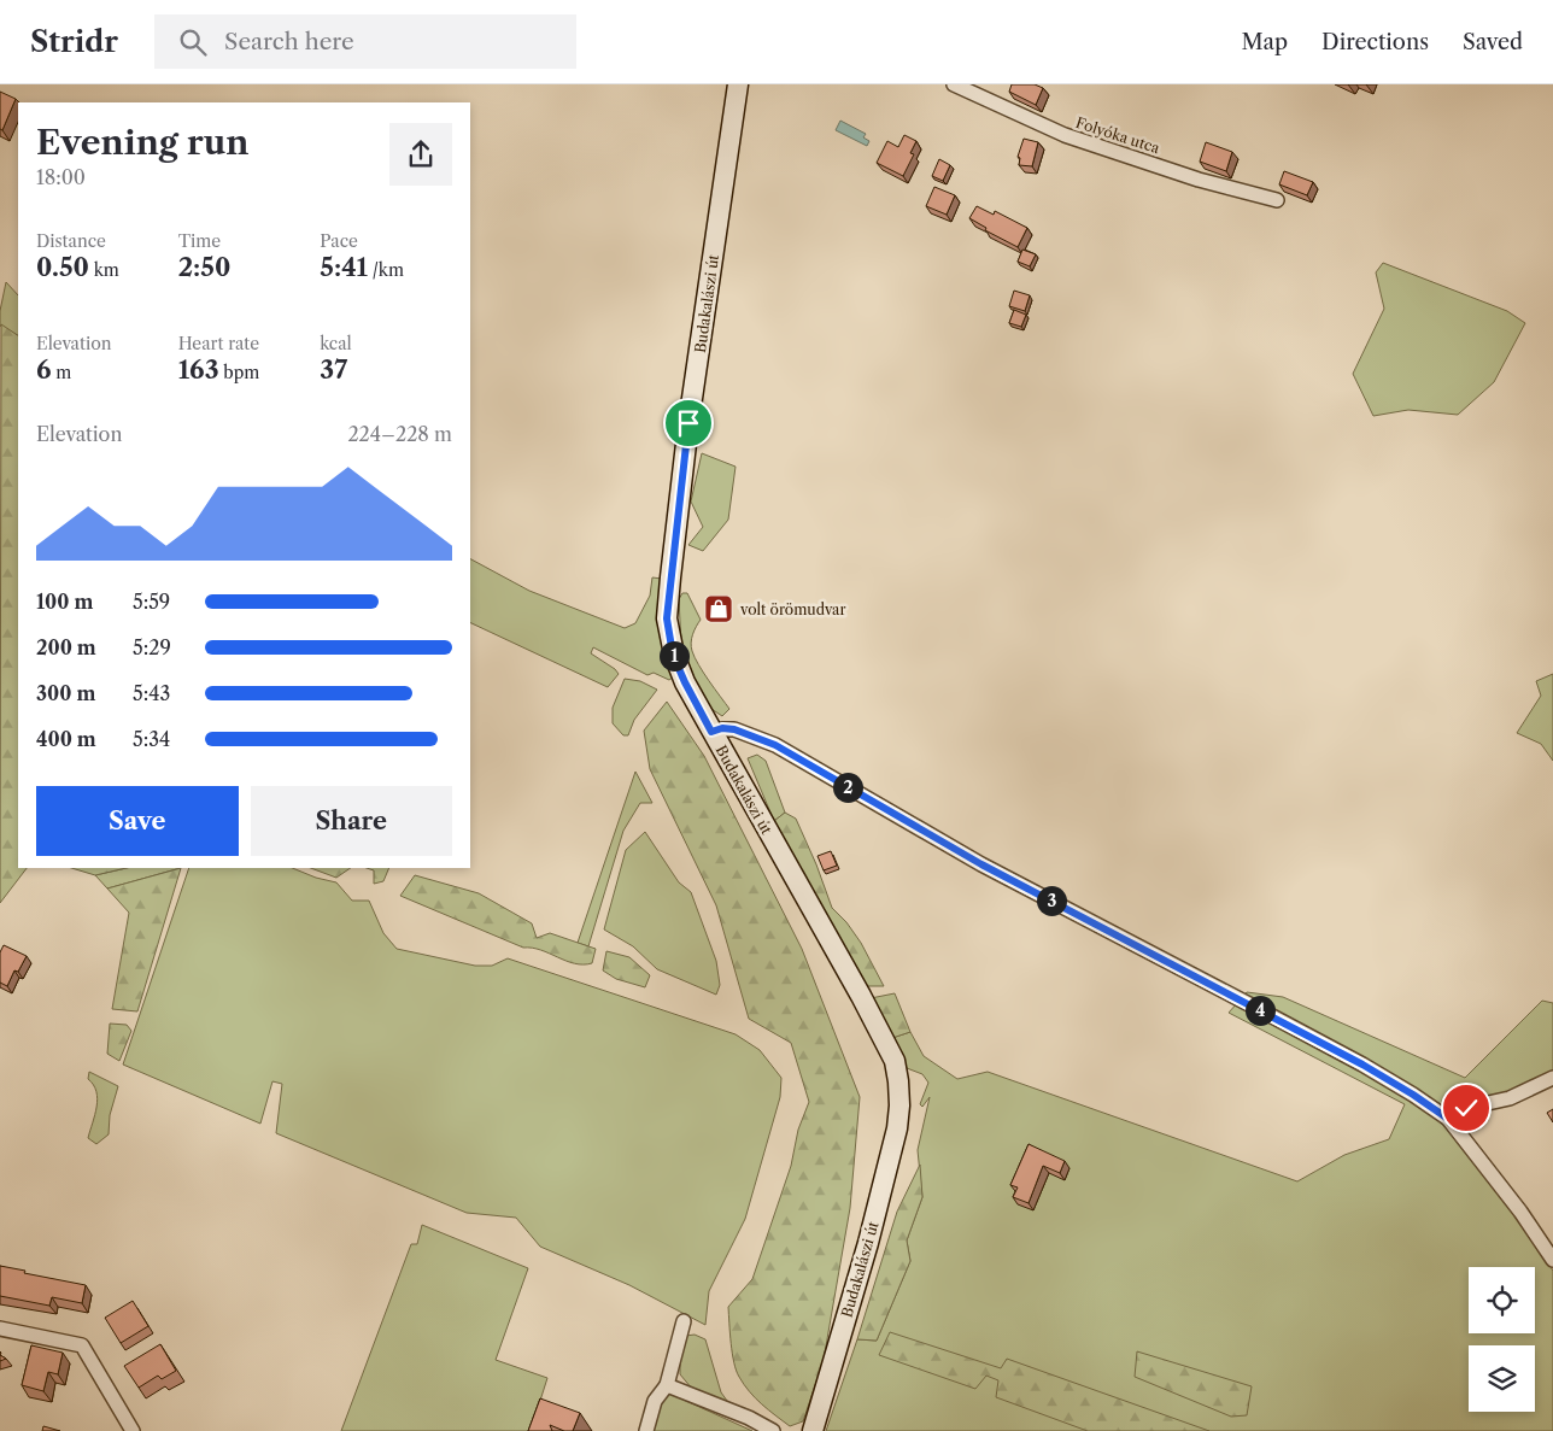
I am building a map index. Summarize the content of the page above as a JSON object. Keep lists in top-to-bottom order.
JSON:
{
  "streets": {
    "main road": ["Budakalászi út"],
    "street": ["Folyóka utca"]
  },
  "places": {
    "shop": ["volt örömudvar"]
  },
  "page": {
    "header": "Stridr",
    "search": "Search here",
    "nav": ["Map", "Directions", "Saved"],
    "heading": ["Evening run", "18:00"],
    "stats": [
      ["Distance", "0.50 km"],
      ["Time", "2:50"],
      ["Pace", "5:41 /km"],
      ["Elevation", "6 m"],
      ["Heart rate", "163 bpm"],
      ["kcal", "37"]
    ],
    "chart": ["Elevation", "224–228 m"],
    "list": [
      {
        "name": "100 m",
        "note": "5:59"
      },
      {
        "name": "200 m",
        "note": "5:29"
      },
      {
        "name": "300 m",
        "note": "5:43"
      },
      {
        "name": "400 m",
        "note": "5:34"
      }
    ],
    "pins": [
      "1",
      "2",
      "3",
      "4"
    ],
    "buttons": ["Save", "Share"]
  }
}
